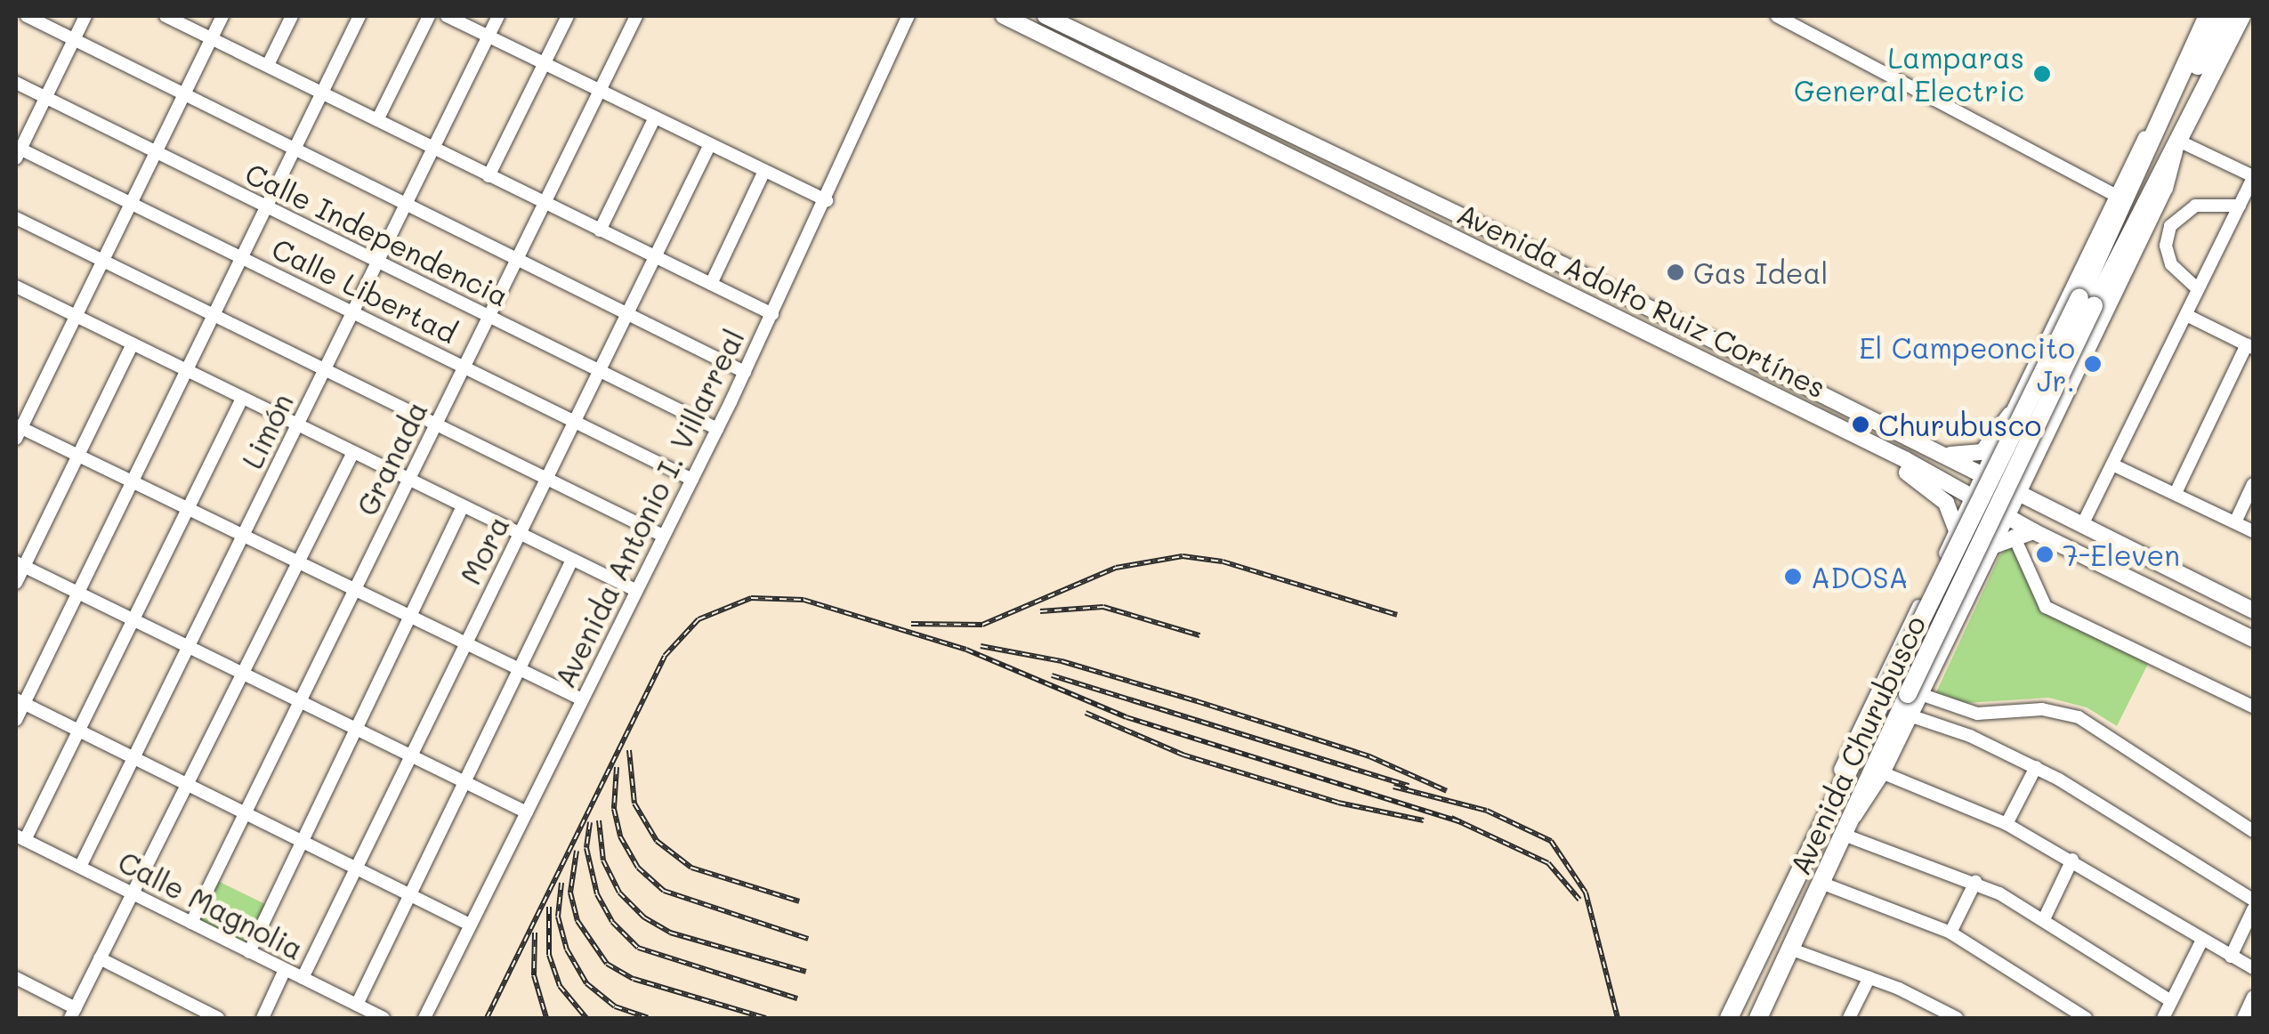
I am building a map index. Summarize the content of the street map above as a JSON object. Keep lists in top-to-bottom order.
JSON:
{
  "streets": {
    "highway": ["Avenida Churubusco"],
    "main road": ["Avenida Adolfo Ruiz Cortínes"],
    "street": [
      "Calle Independencia",
      "Calle Libertad",
      "Limón",
      "Granada",
      "Avenida Antonio I. Villarreal",
      "Mora",
      "Calle Magnolia"
    ]
  },
  "crossings": [
    ["Calle Independencia", "Limón"],
    ["Calle Independencia", "Granada"],
    ["Calle Independencia", "Avenida Antonio I. Villarreal"],
    ["Calle Independencia", "Mora"],
    ["Calle Libertad", "Limón"],
    ["Calle Libertad", "Granada"],
    ["Calle Libertad", "Avenida Antonio I. Villarreal"],
    ["Calle Libertad", "Mora"],
    ["Limón", "Calle Magnolia"],
    ["Granada", "Calle Magnolia"],
    ["Mora", "Calle Magnolia"]
  ],
  "places": [
    "Lamparas General Electric",
    "Gas Ideal",
    "El Campeoncito Jr.",
    "Churubusco",
    "7-Eleven",
    "ADOSA"
  ]
}
